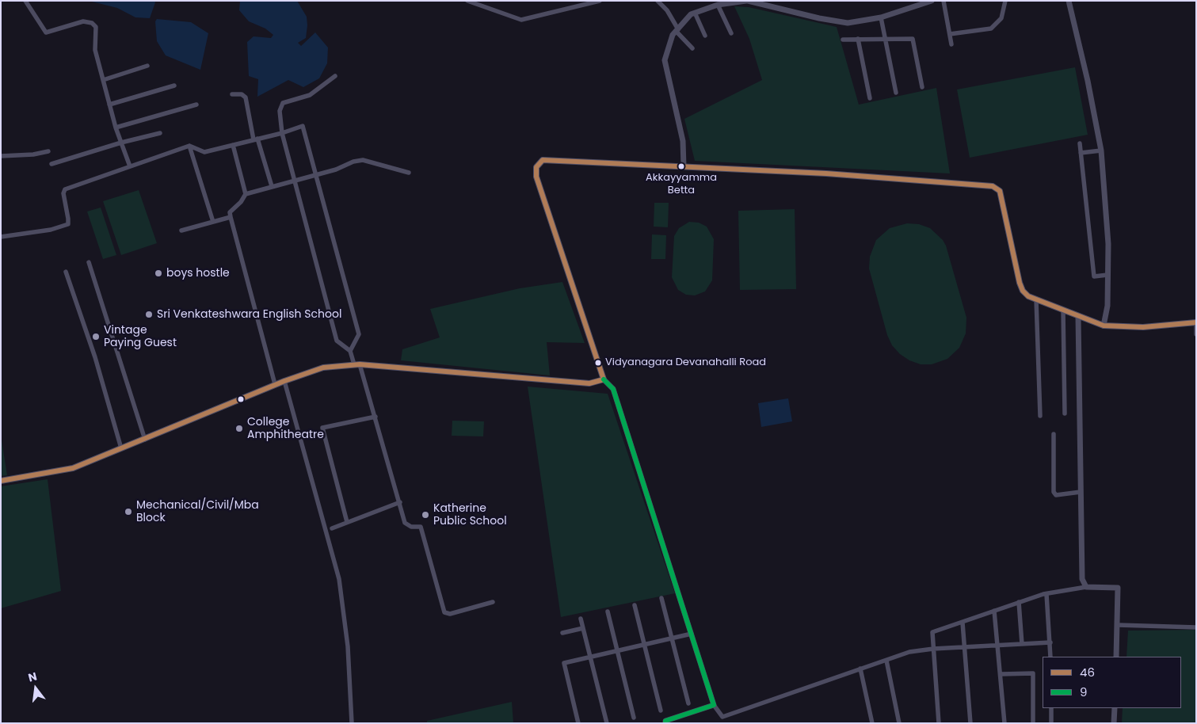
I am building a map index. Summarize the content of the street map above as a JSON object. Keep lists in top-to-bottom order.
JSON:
{
  "places": [
    "Akkayyamma Betta",
    "boys hostle",
    "Sri Venkateshwara English School",
    "Vintage Paying Guest",
    "Vidyanagara Devanahalli Road",
    "College Amphitheatre",
    "Mechanical/Civil/Mba Block",
    "Katherine Public School"
  ],
  "lines": ["transit line 46", "transit line 9"],
  "legend": ["46", "9"],
  "north": "top"
}
